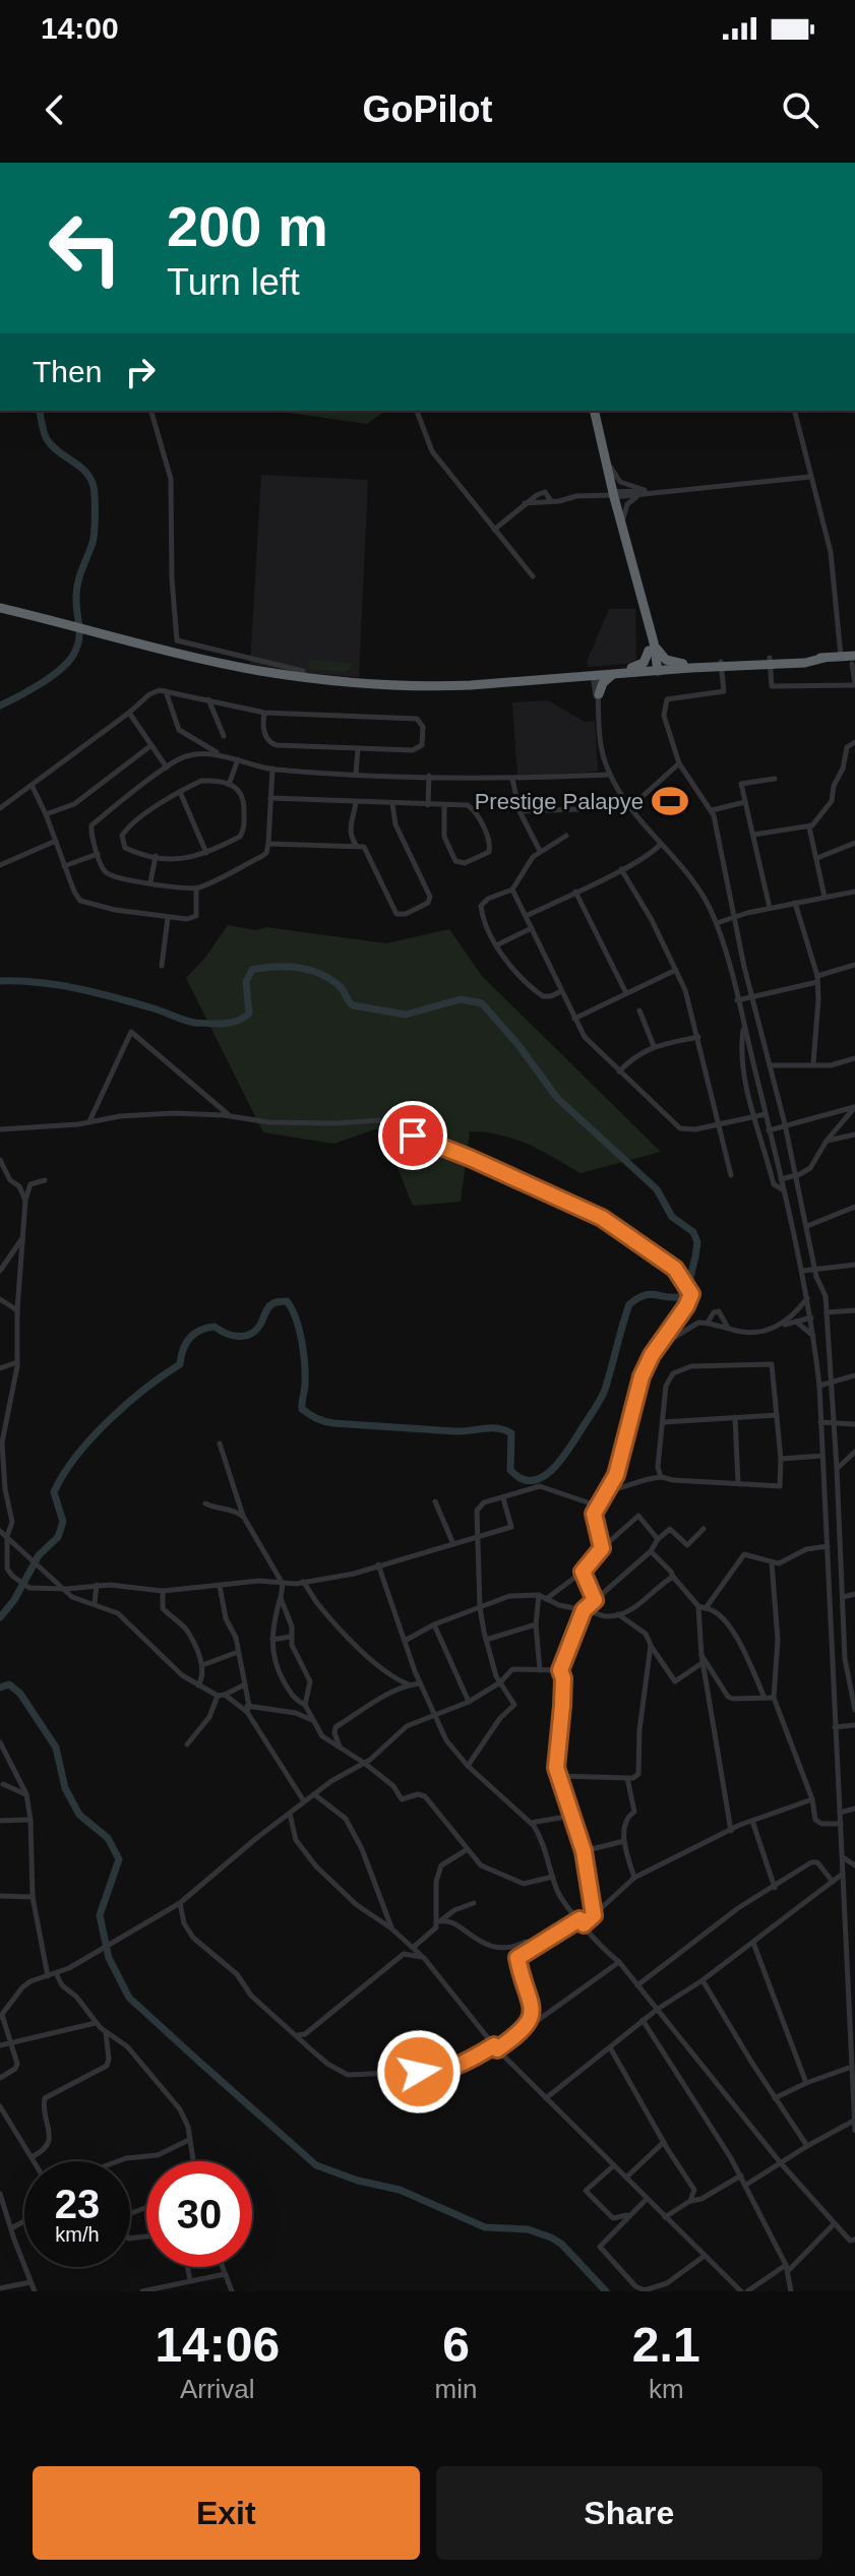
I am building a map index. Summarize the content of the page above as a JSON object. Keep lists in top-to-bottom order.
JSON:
{
  "places": {
    "sports": ["Prestige Palapye"]
  },
  "page": {
    "status": "14:00",
    "header": "GoPilot",
    "turn": ["200 m", "Turn left"],
    "then": "Then",
    "speed": "23 km/h",
    "limit": "30",
    "eta": [
      "14:06",
      "Arrival",
      "6",
      "min",
      "2.1",
      "km"
    ],
    "buttons": ["Exit", "Share"]
  }
}
